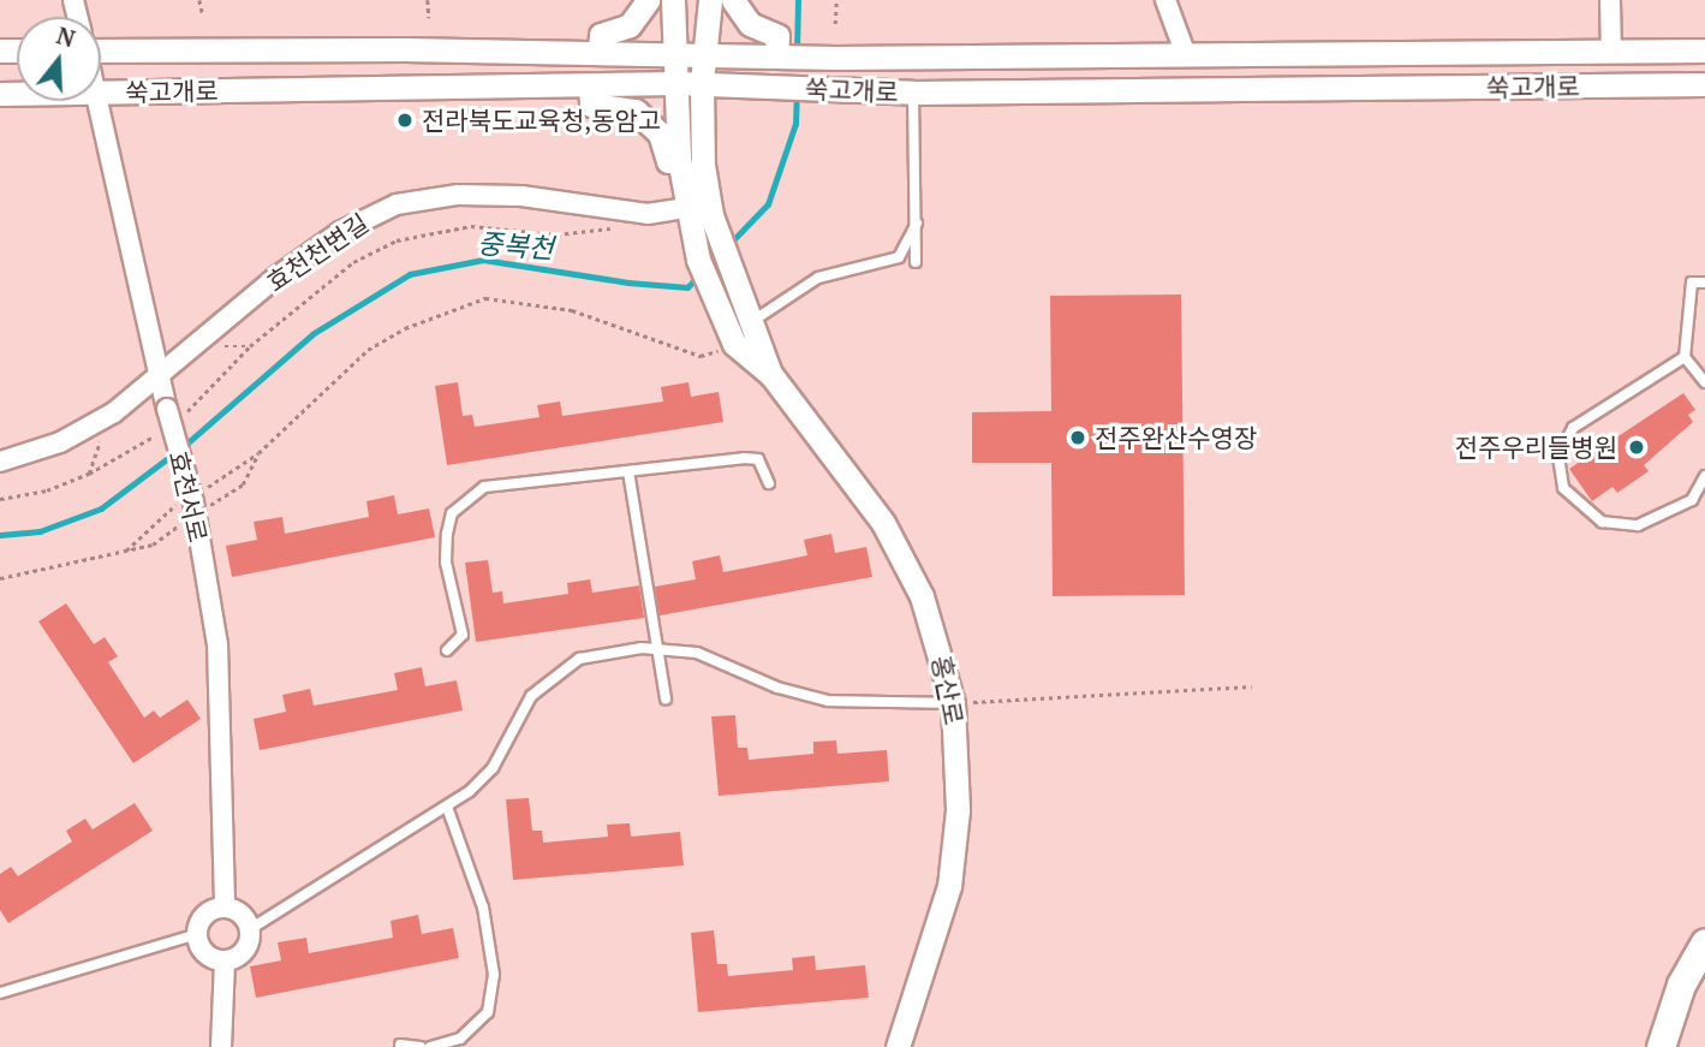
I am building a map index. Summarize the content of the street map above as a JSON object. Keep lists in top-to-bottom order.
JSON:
{
  "streets": {
    "street": [
      "쑥고개로",
      "효천천변길",
      "효천서로",
      "홍산로"
    ]
  },
  "crossings": [
    ["쑥고개로", "홍산로"],
    ["효천천변길", "효천서로"],
    ["효천천변길", "홍산로"]
  ],
  "water": ["중복천"],
  "places": ["전라북도교육청,동암고", "전주완산수영장", "전주우리들병원"],
  "north": "top"
}
